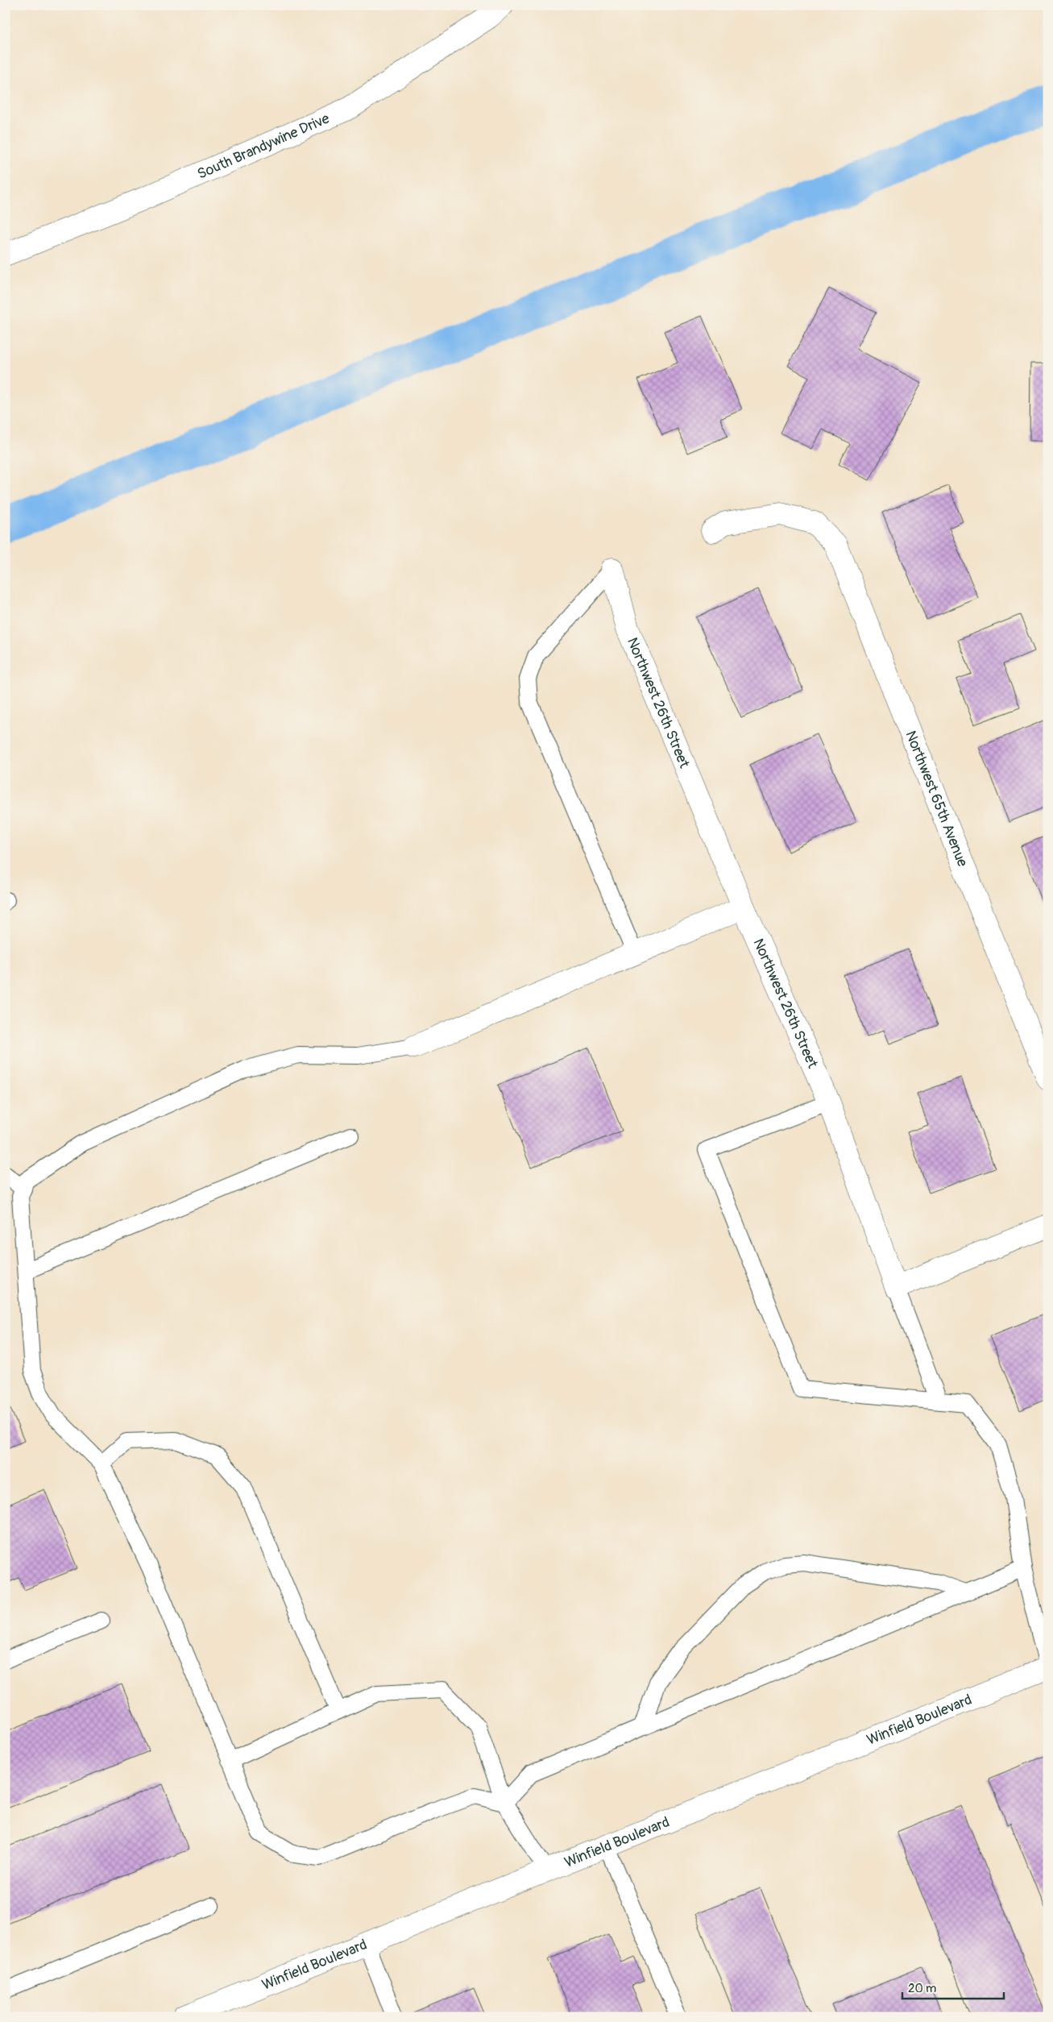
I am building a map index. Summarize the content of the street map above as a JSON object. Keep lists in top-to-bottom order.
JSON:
{
  "streets": {
    "street": [
      "South Brandywine Drive",
      "Northwest 26th Street",
      "Northwest 65th Avenue",
      "Winfield Boulevard"
    ]
  },
  "scale_bar": "20 m"
}
